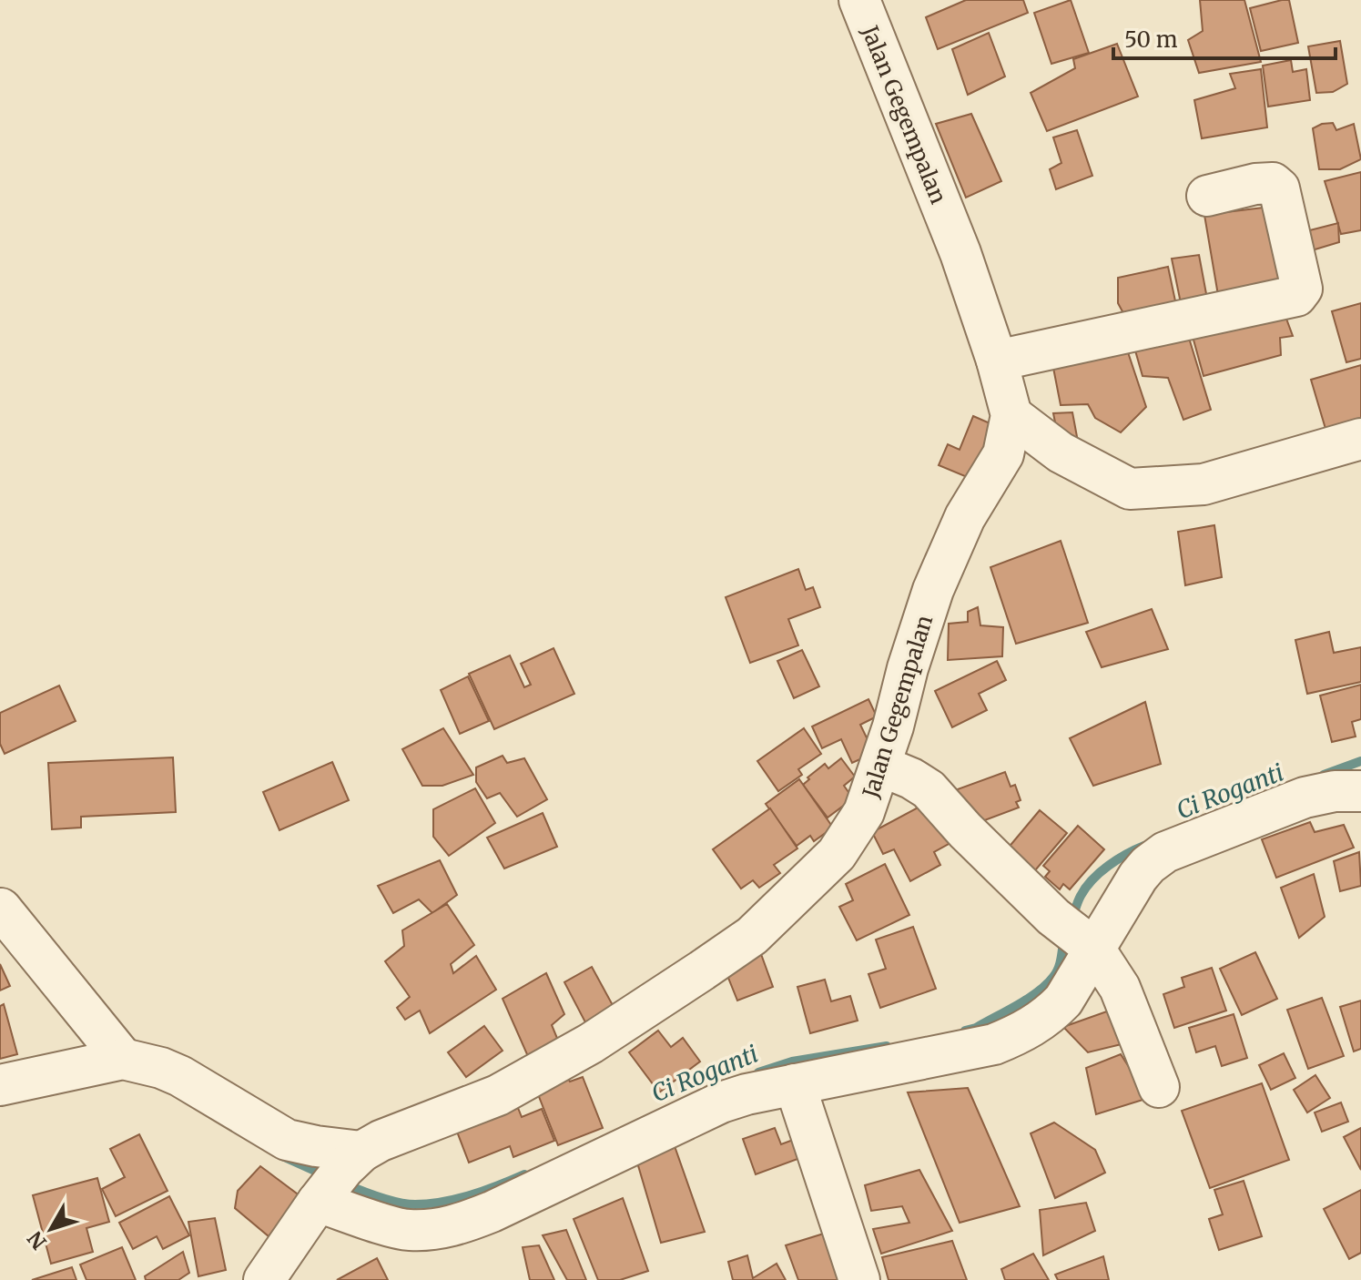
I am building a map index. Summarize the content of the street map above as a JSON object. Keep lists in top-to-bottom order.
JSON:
{
  "streets": {
    "street": ["Jalan Gegempalan"]
  },
  "water": ["Ci Roganti"],
  "scale_bar": "50 m",
  "north": "bottom left"
}
